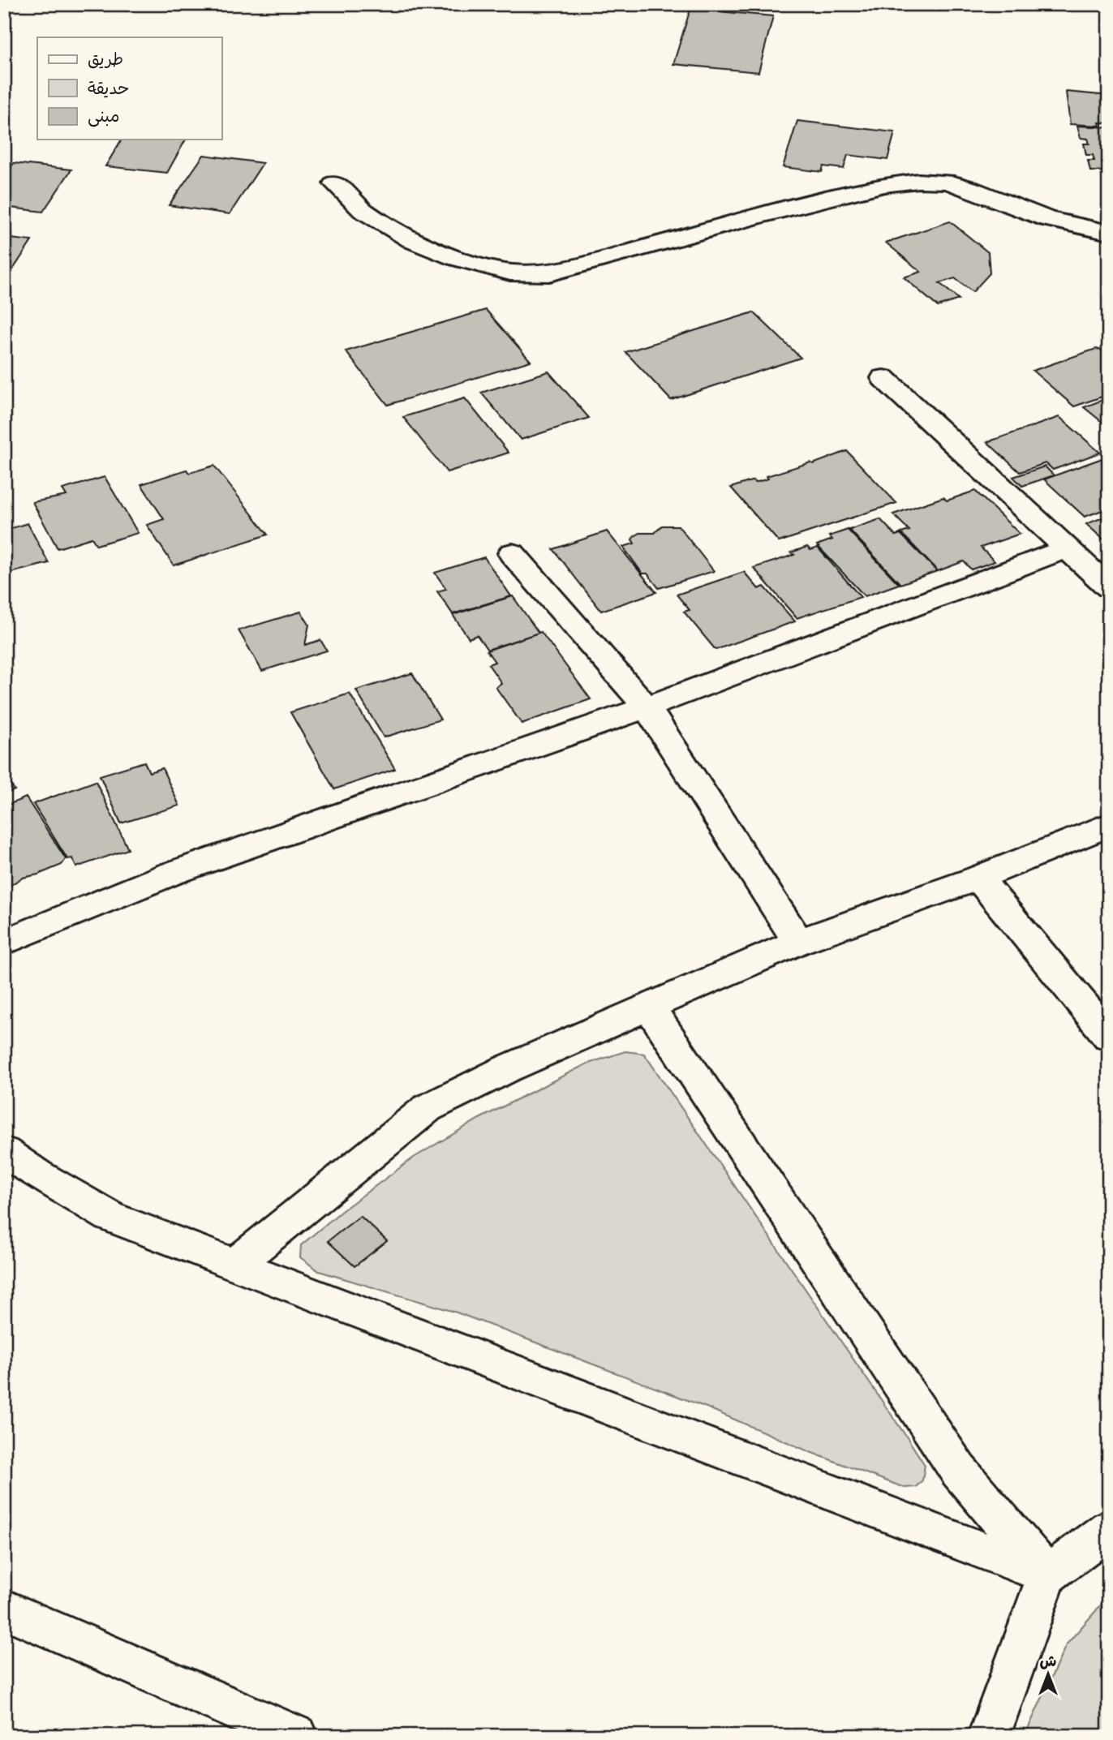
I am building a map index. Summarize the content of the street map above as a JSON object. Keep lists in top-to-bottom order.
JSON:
{
  "legend": ["طريق", "حديقة", "مبنى"],
  "north": "top"
}
